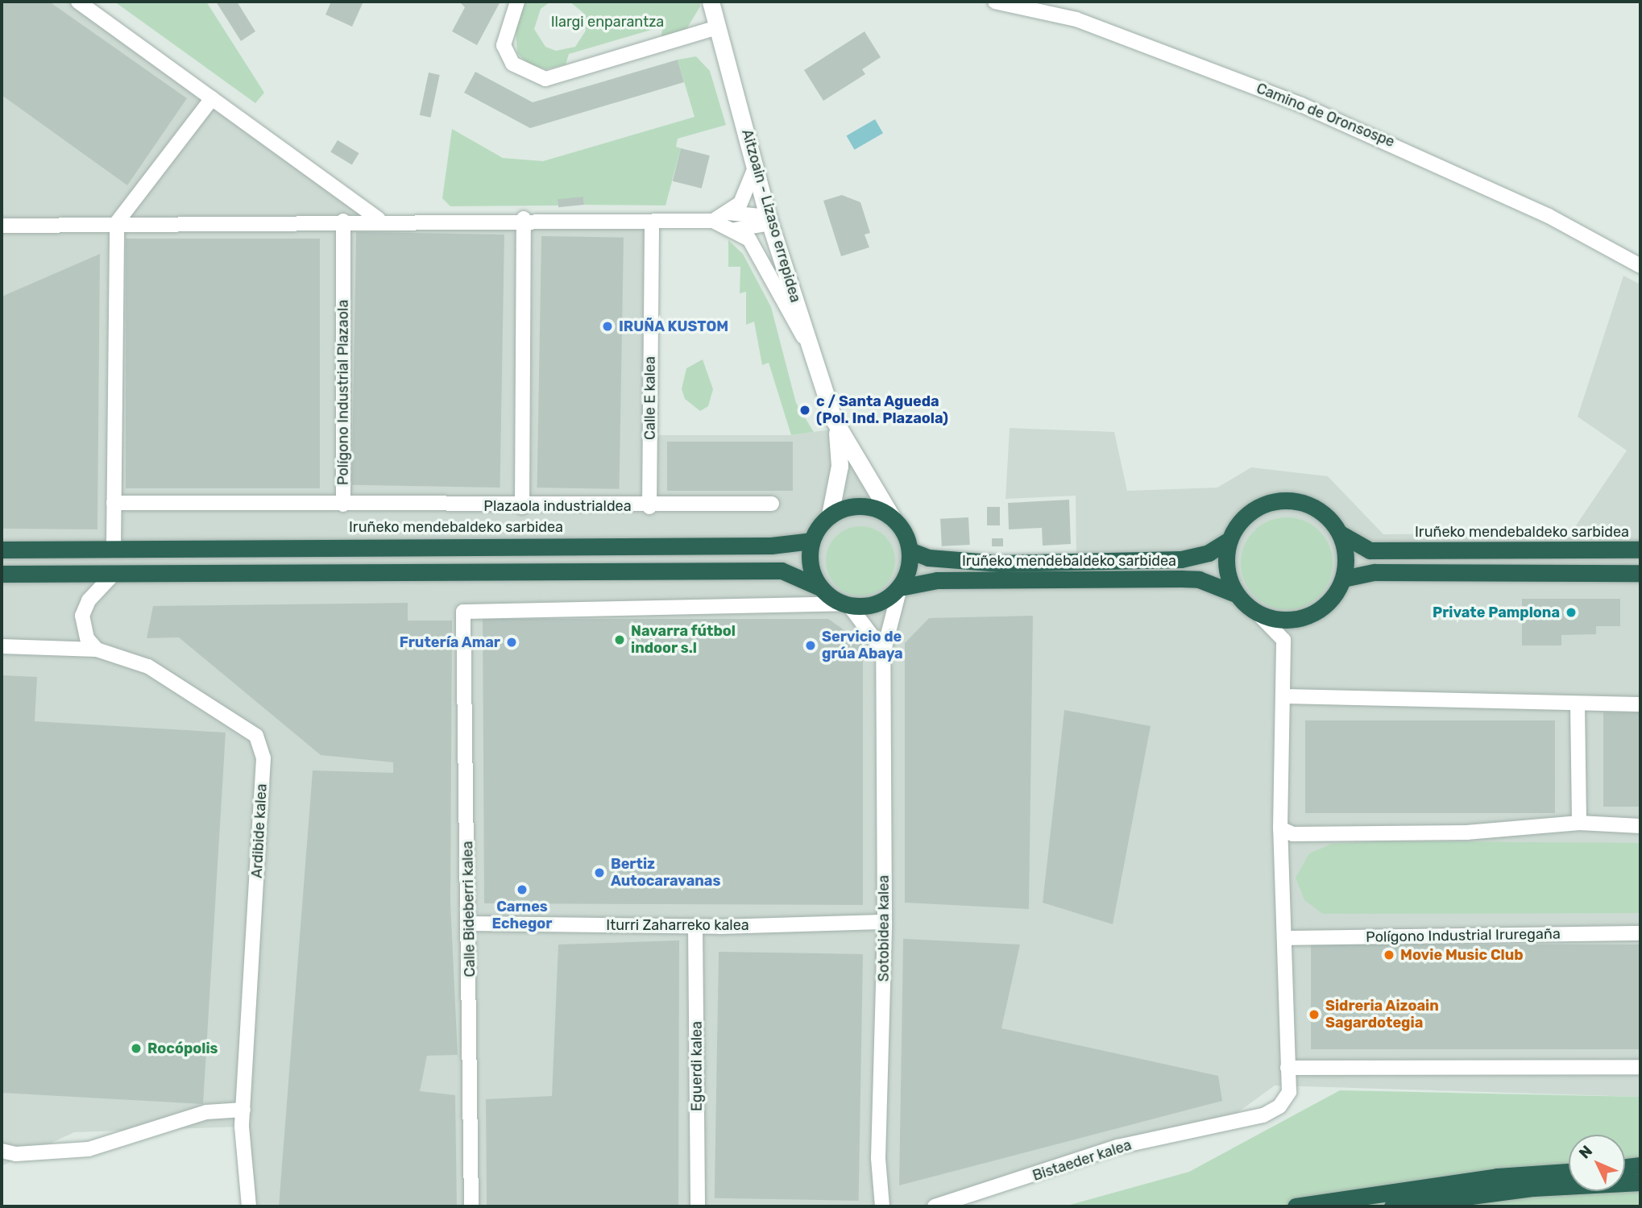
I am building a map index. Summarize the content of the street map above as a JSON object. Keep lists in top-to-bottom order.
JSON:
{
  "streets": {
    "highway": ["Iruñeko mendebaldeko sarbidea"],
    "street": [
      "Camino de Oronsospe",
      "Aitzoain - Lizaso errepidea",
      "Polígono Industrial Plazaola",
      "Calle E kalea",
      "Plazaola industrialdea",
      "Ardibide kalea",
      "Calle Bideberri kalea",
      "Iturri Zaharreko kalea",
      "Sotobidea kalea",
      "Polígono Industrial Iruregaña",
      "Eguerdi kalea",
      "Bistaeder kalea"
    ]
  },
  "crossings": [
    ["Polígono Industrial Plazaola", "Plazaola industrialdea"],
    ["Calle E kalea", "Plazaola industrialdea"],
    ["Iruñeko mendebaldeko sarbidea", "Calle Bideberri kalea"],
    ["Iruñeko mendebaldeko sarbidea", "Sotobidea kalea"],
    ["Calle Bideberri kalea", "Iturri Zaharreko kalea"],
    ["Calle Bideberri kalea", "Sotobidea kalea"],
    ["Iturri Zaharreko kalea", "Sotobidea kalea"],
    ["Iturri Zaharreko kalea", "Eguerdi kalea"]
  ],
  "parks": ["Ilargi enparantza"],
  "places": [
    "IRUÑA KUSTOM",
    "c / Santa Agueda (Pol. Ind. Plazaola)",
    "Private Pamplona",
    "Navarra fútbol indoor s.l",
    "Frutería Amar",
    "Servicio de grúa Abaya",
    "Bertiz Autocaravanas",
    "Carnes Echegor",
    "Movie Music Club",
    "Sidreria Aizoain Sagardotegia",
    "Rocópolis"
  ],
  "north": "top left"
}
